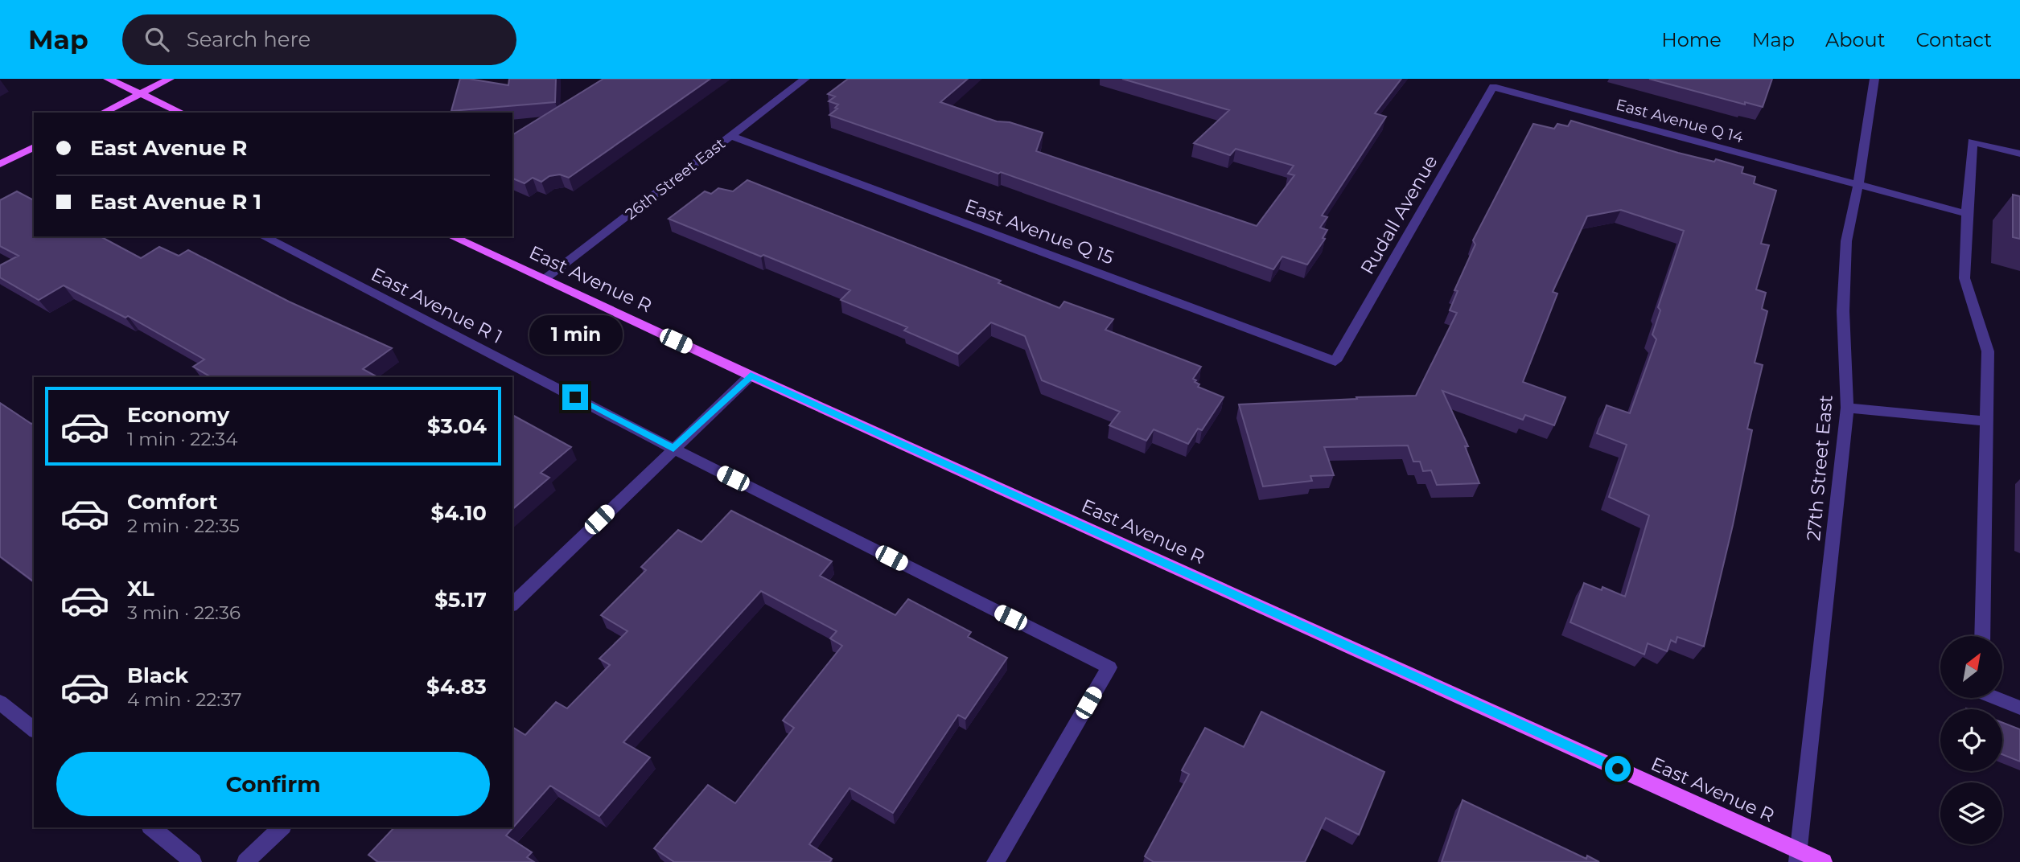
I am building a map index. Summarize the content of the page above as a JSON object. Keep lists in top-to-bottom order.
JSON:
{
  "streets": {
    "main road": ["East Avenue R"],
    "street": [
      "East Avenue Q 14",
      "26th Street East",
      "Rudall Avenue",
      "East Avenue Q 15",
      "East Avenue R 1",
      "27th Street East"
    ]
  },
  "crossings": [
    ["East Avenue Q 14", "Rudall Avenue"],
    ["East Avenue Q 14", "27th Street East"],
    ["26th Street East", "East Avenue Q 15"],
    ["26th Street East", "East Avenue R"],
    ["Rudall Avenue", "East Avenue Q 15"],
    ["East Avenue R", "27th Street East"]
  ],
  "north": "top right",
  "page": {
    "header": "Map",
    "search": "Search here",
    "nav": [
      "Home",
      "Map",
      "About",
      "Contact"
    ],
    "banner": ["East Avenue R", "East Avenue R 1"],
    "bubble": "1 min",
    "list": [
      {
        "name": "Economy",
        "note": "1 min · 22:34",
        "value": "$3.04"
      },
      {
        "name": "Comfort",
        "note": "2 min · 22:35",
        "value": "$4.10"
      },
      {
        "name": "XL",
        "note": "3 min · 22:36",
        "value": "$5.17"
      },
      {
        "name": "Black",
        "note": "4 min · 22:37",
        "value": "$4.83"
      }
    ],
    "buttons": "Confirm"
  }
}
